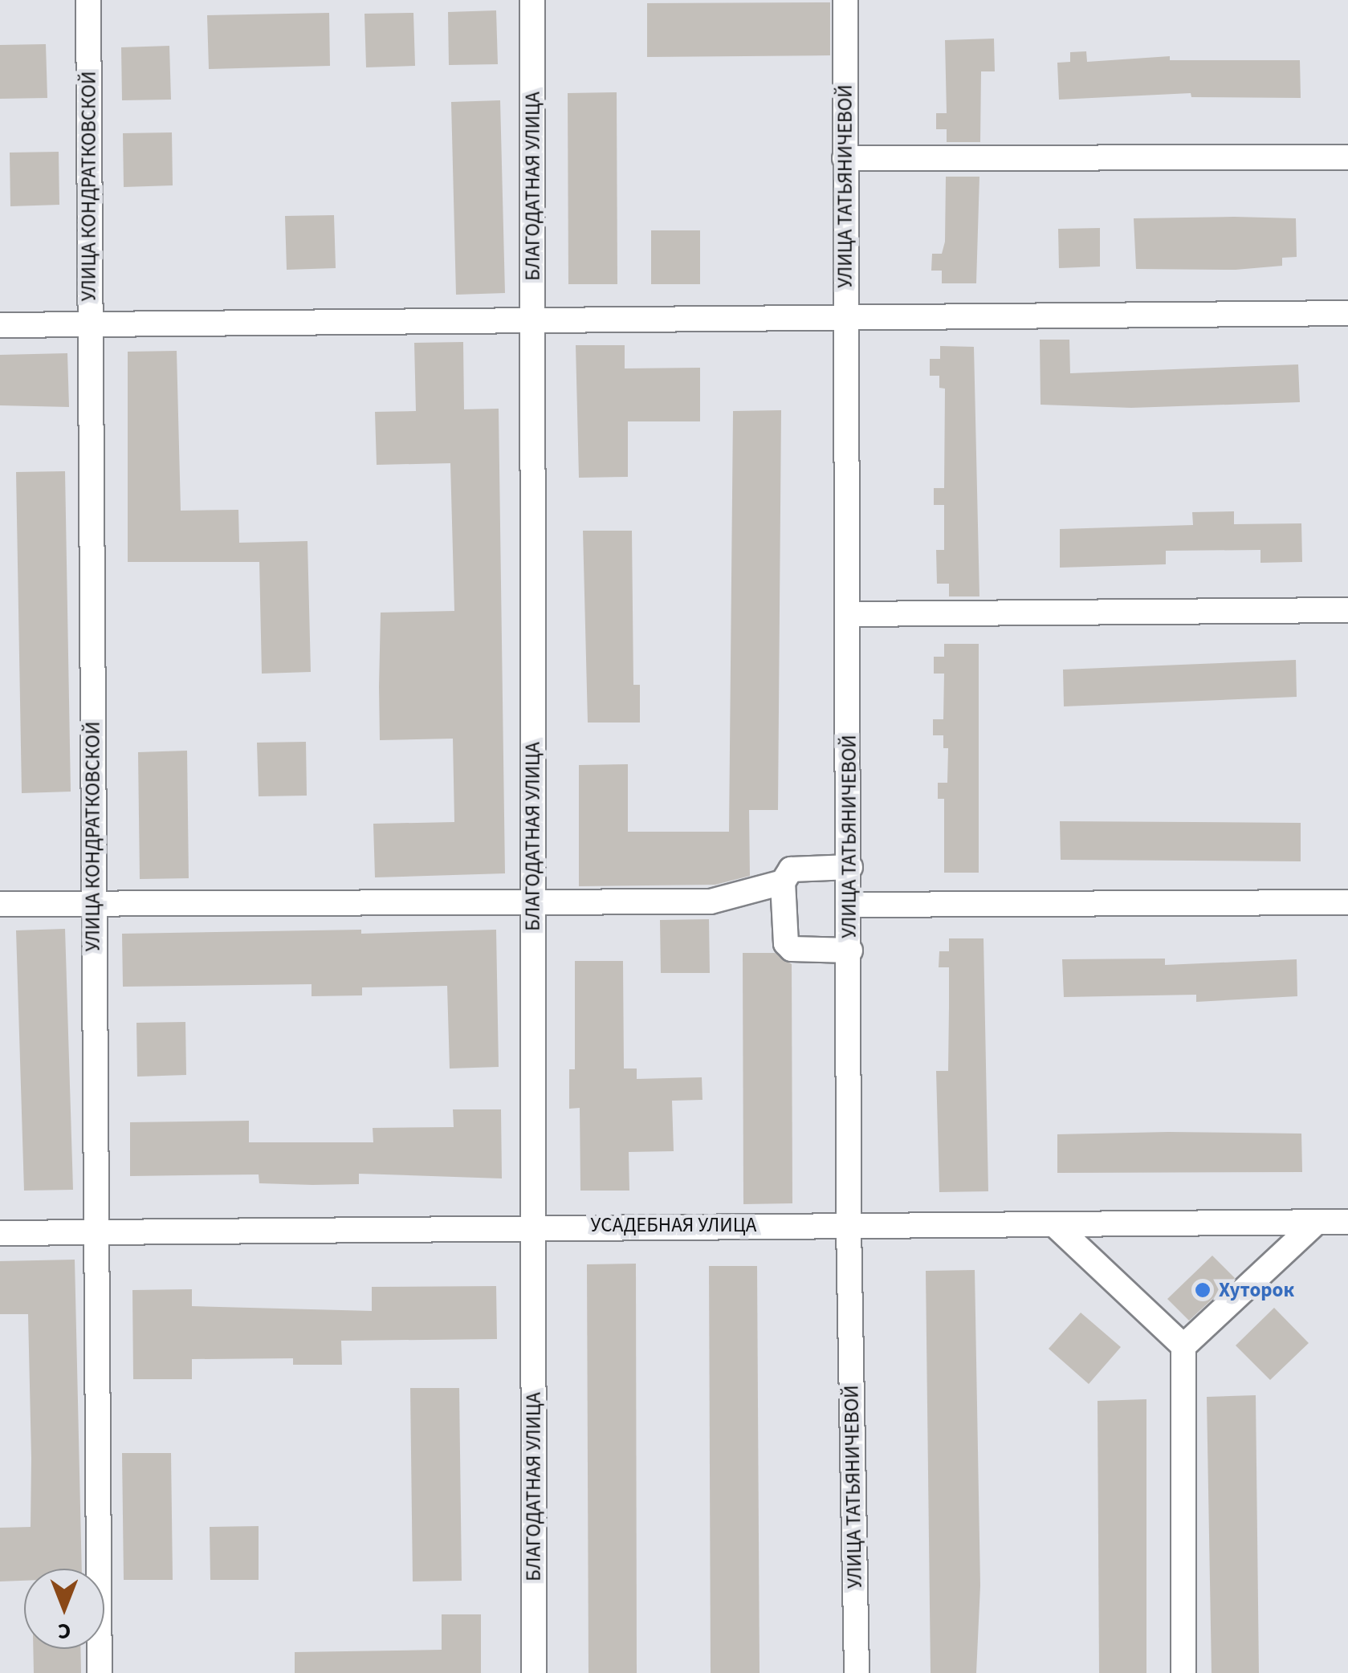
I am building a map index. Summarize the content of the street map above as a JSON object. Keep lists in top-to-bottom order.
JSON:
{
  "streets": {
    "street": [
      "УЛИЦА КОНДРАТКОВСКОЙ",
      "БЛАГОДАТНАЯ УЛИЦА",
      "УЛИЦА ТАТЬЯНИЧЕВОЙ",
      "УСАДЕБНАЯ УЛИЦА"
    ]
  },
  "crossings": [
    ["УЛИЦА КОНДРАТКОВСКОЙ", "УСАДЕБНАЯ УЛИЦА"],
    ["БЛАГОДАТНАЯ УЛИЦА", "УСАДЕБНАЯ УЛИЦА"],
    ["УЛИЦА ТАТЬЯНИЧЕВОЙ", "УСАДЕБНАЯ УЛИЦА"]
  ],
  "places": ["Хуторок"],
  "north": "bottom"
}
